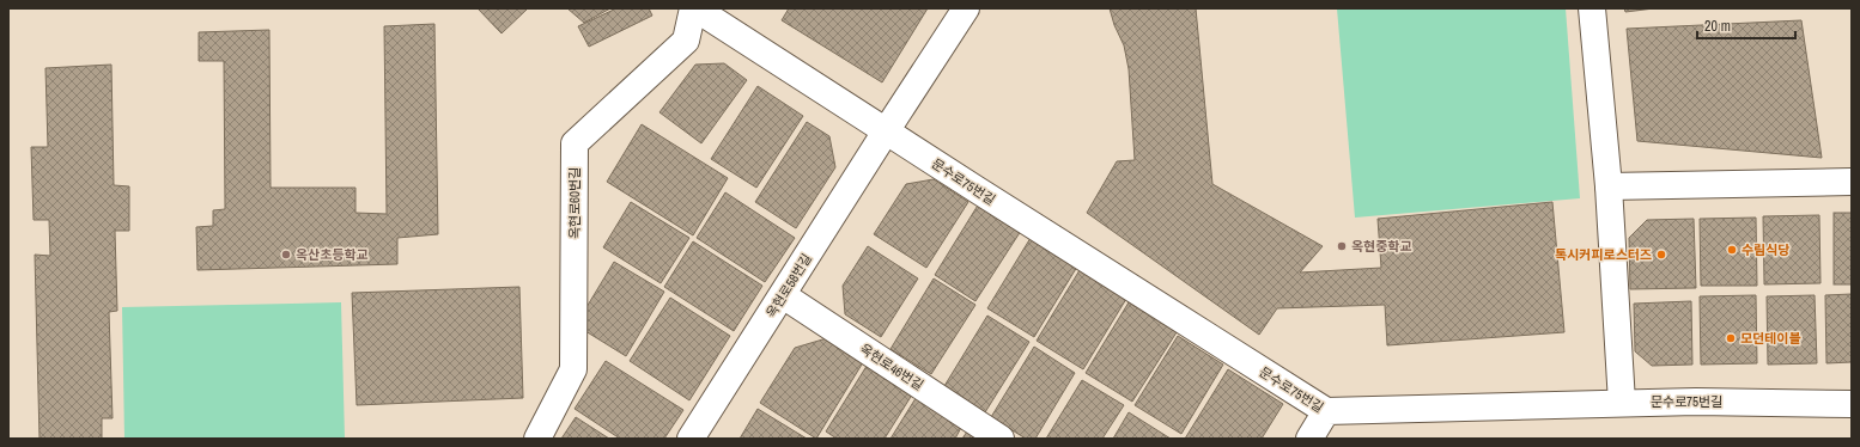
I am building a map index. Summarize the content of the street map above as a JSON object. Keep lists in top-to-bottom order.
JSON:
{
  "streets": {
    "street": [
      "문수로75번길",
      "옥현로60번길",
      "옥현로58번길",
      "옥현로46번길"
    ]
  },
  "crossings": [
    ["문수로75번길", "옥현로58번길"],
    ["옥현로58번길", "옥현로46번길"]
  ],
  "places": [
    "옥현중학교",
    "수림식당",
    "옥산초등학교",
    "톡시커피로스터즈",
    "모던테이블"
  ],
  "scale_bar": "20 m"
}
